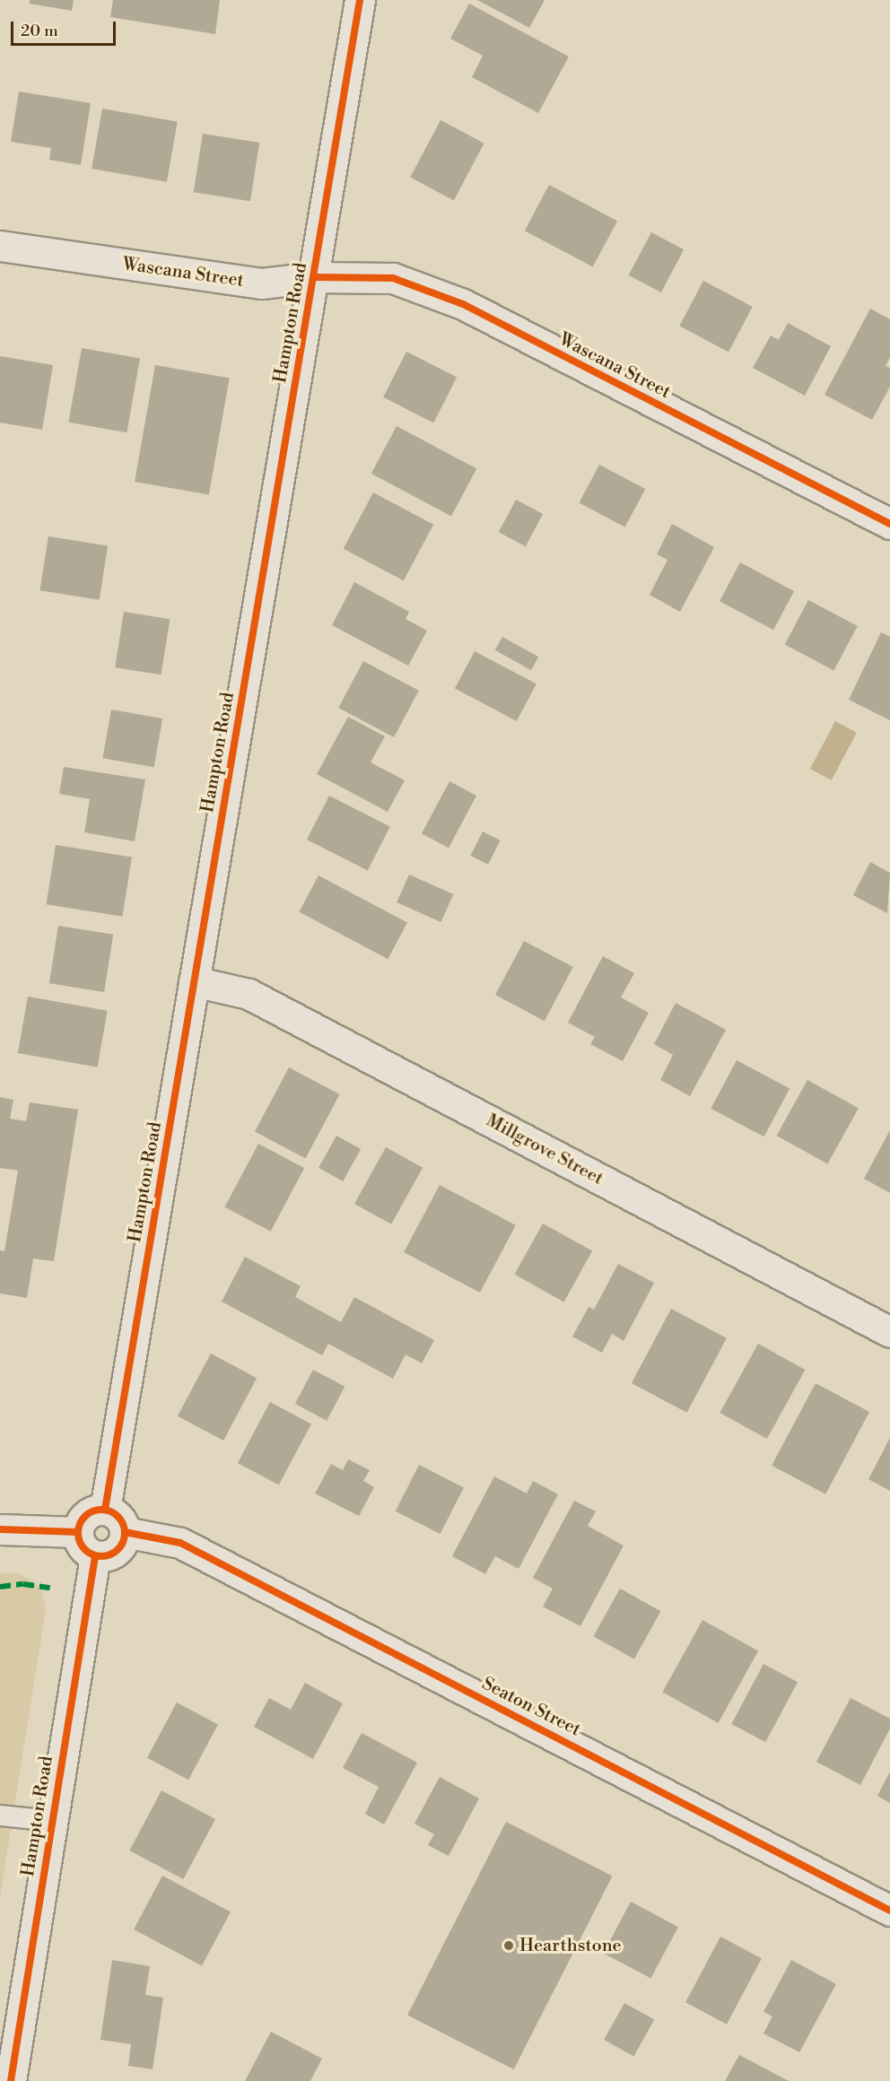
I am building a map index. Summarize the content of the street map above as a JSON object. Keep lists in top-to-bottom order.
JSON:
{
  "streets": {
    "street": [
      "Wascana Street",
      "Hampton Road",
      "Millgrove Street",
      "Seaton Street"
    ]
  },
  "crossings": [
    ["Wascana Street", "Hampton Road"],
    ["Hampton Road", "Millgrove Street"],
    ["Hampton Road", "Seaton Street"]
  ],
  "places": ["Hearthstone"],
  "scale_bar": "20 m"
}
